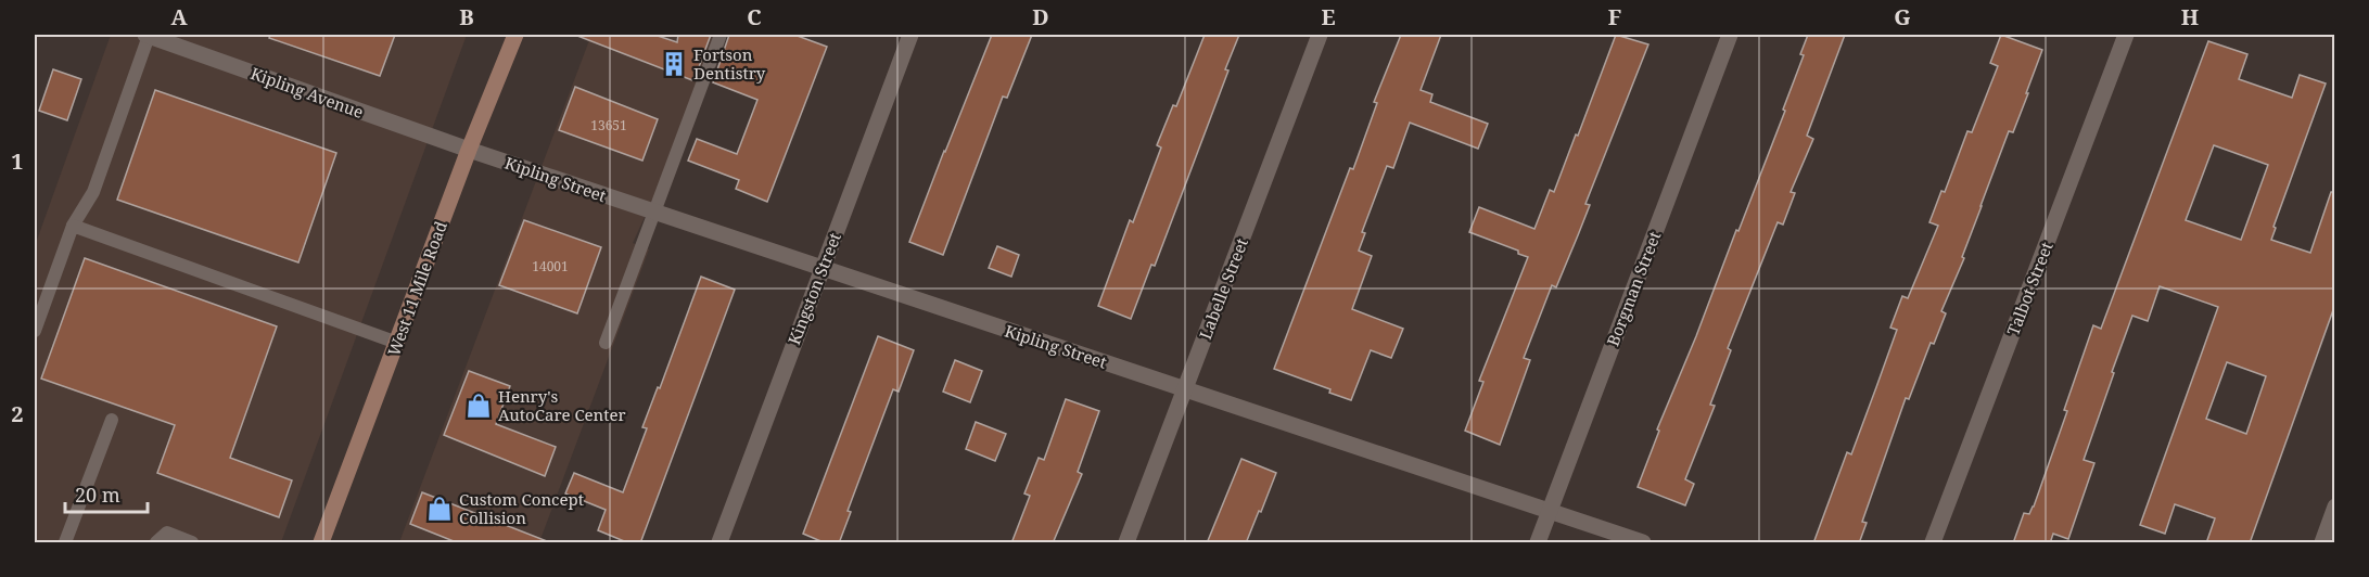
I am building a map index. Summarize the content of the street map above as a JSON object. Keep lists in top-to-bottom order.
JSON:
{
  "streets": {
    "main road": ["West 11 Mile Road"],
    "street": [
      "Kipling Avenue",
      "Kipling Street",
      "Kingston Street",
      "Labelle Street",
      "Borgman Street",
      "Talbot Street"
    ]
  },
  "crossings": [
    ["Kipling Avenue", "Kipling Street"],
    ["Kipling Avenue", "West 11 Mile Road"],
    ["Kipling Street", "West 11 Mile Road"],
    ["Kipling Street", "Kingston Street"],
    ["Kipling Street", "Labelle Street"],
    ["Kipling Street", "Borgman Street"]
  ],
  "places": {
    "building": ["Fortson Dentistry"],
    "shop": ["Henry's AutoCare Center", "Custom Concept Collision"]
  },
  "house_numbers": ["13651", "14001"],
  "scale_bar": "20 m",
  "grid": {
    "columns": [
      "A",
      "B",
      "C",
      "D",
      "E",
      "F",
      "G",
      "H"
    ],
    "rows": ["1", "2"]
  }
}
